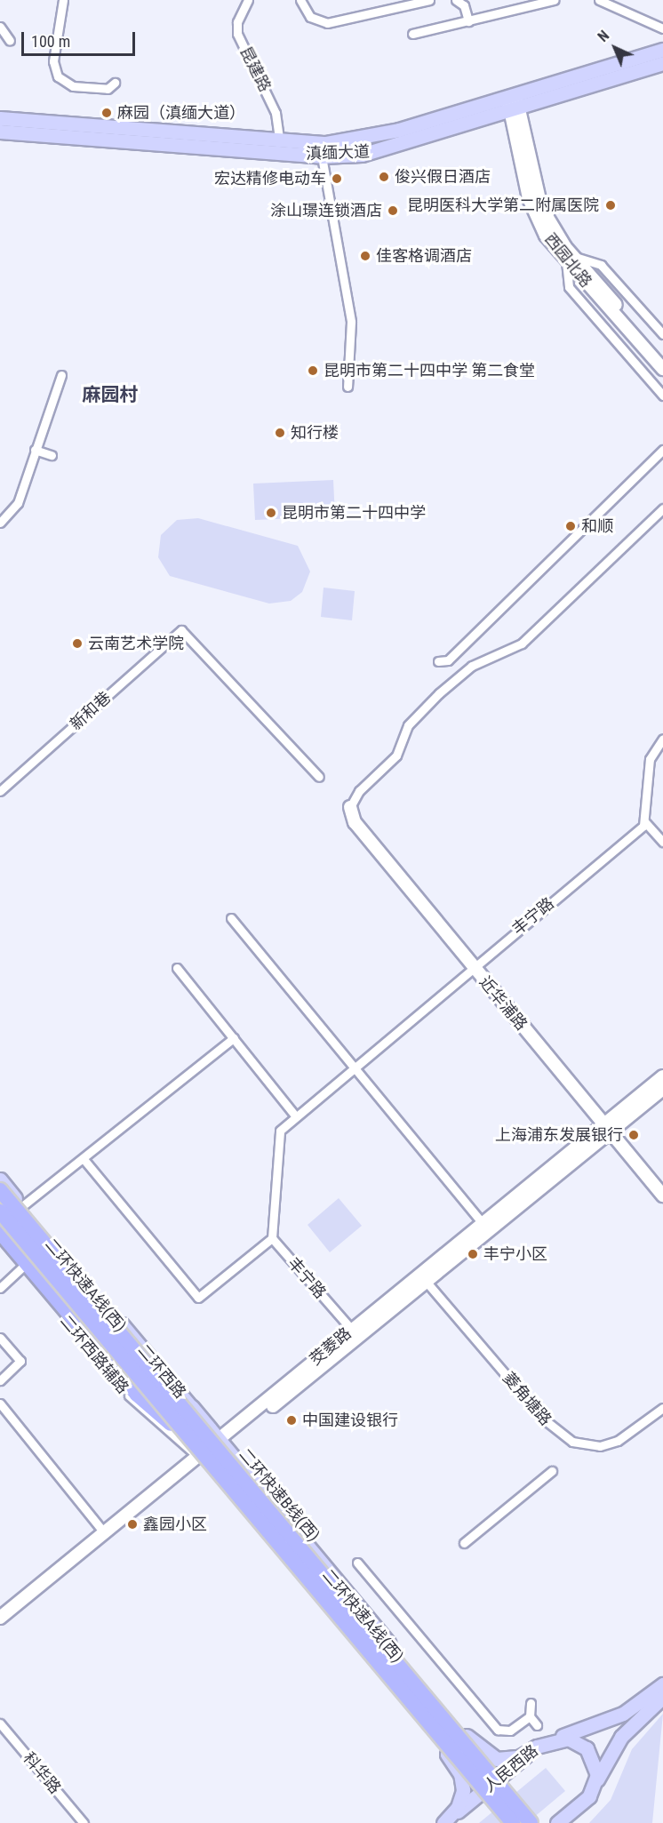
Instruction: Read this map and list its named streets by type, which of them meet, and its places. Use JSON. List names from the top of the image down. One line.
{"streets":{"highway":["二环快速A线(西)","二环快速B线(西)"],"main road":["滇缅大道","二环西路","人民西路"],"street":["昆建路","西园北路","新和巷","丰宁路","近华浦路","茭菱路","二环西路辅路","菱角塘路","科华路"]},"crossings":[["昆建路","滇缅大道"],["滇缅大道","西园北路"],["丰宁路","近华浦路"],["丰宁路","茭菱路"],["近华浦路","茭菱路"],["茭菱路","二环西路辅路"],["茭菱路","二环西路"],["茭菱路","菱角塘路"],["二环西路辅路","二环西路"]],"districts":["麻园村"],"places":["麻园（滇缅大道）","俊兴假日酒店","宏达精修电动车","昆明医科大学第二附属医院","涂山璟连锁酒店","佳客格调酒店","昆明市第二十四中学 第二食堂","知行楼","昆明市第二十四中学","和顺","云南艺术学院","上海浦东发展银行","丰宁小区","中国建设银行","鑫园小区"],"scale_bar":"100 m","north":"top left"}
